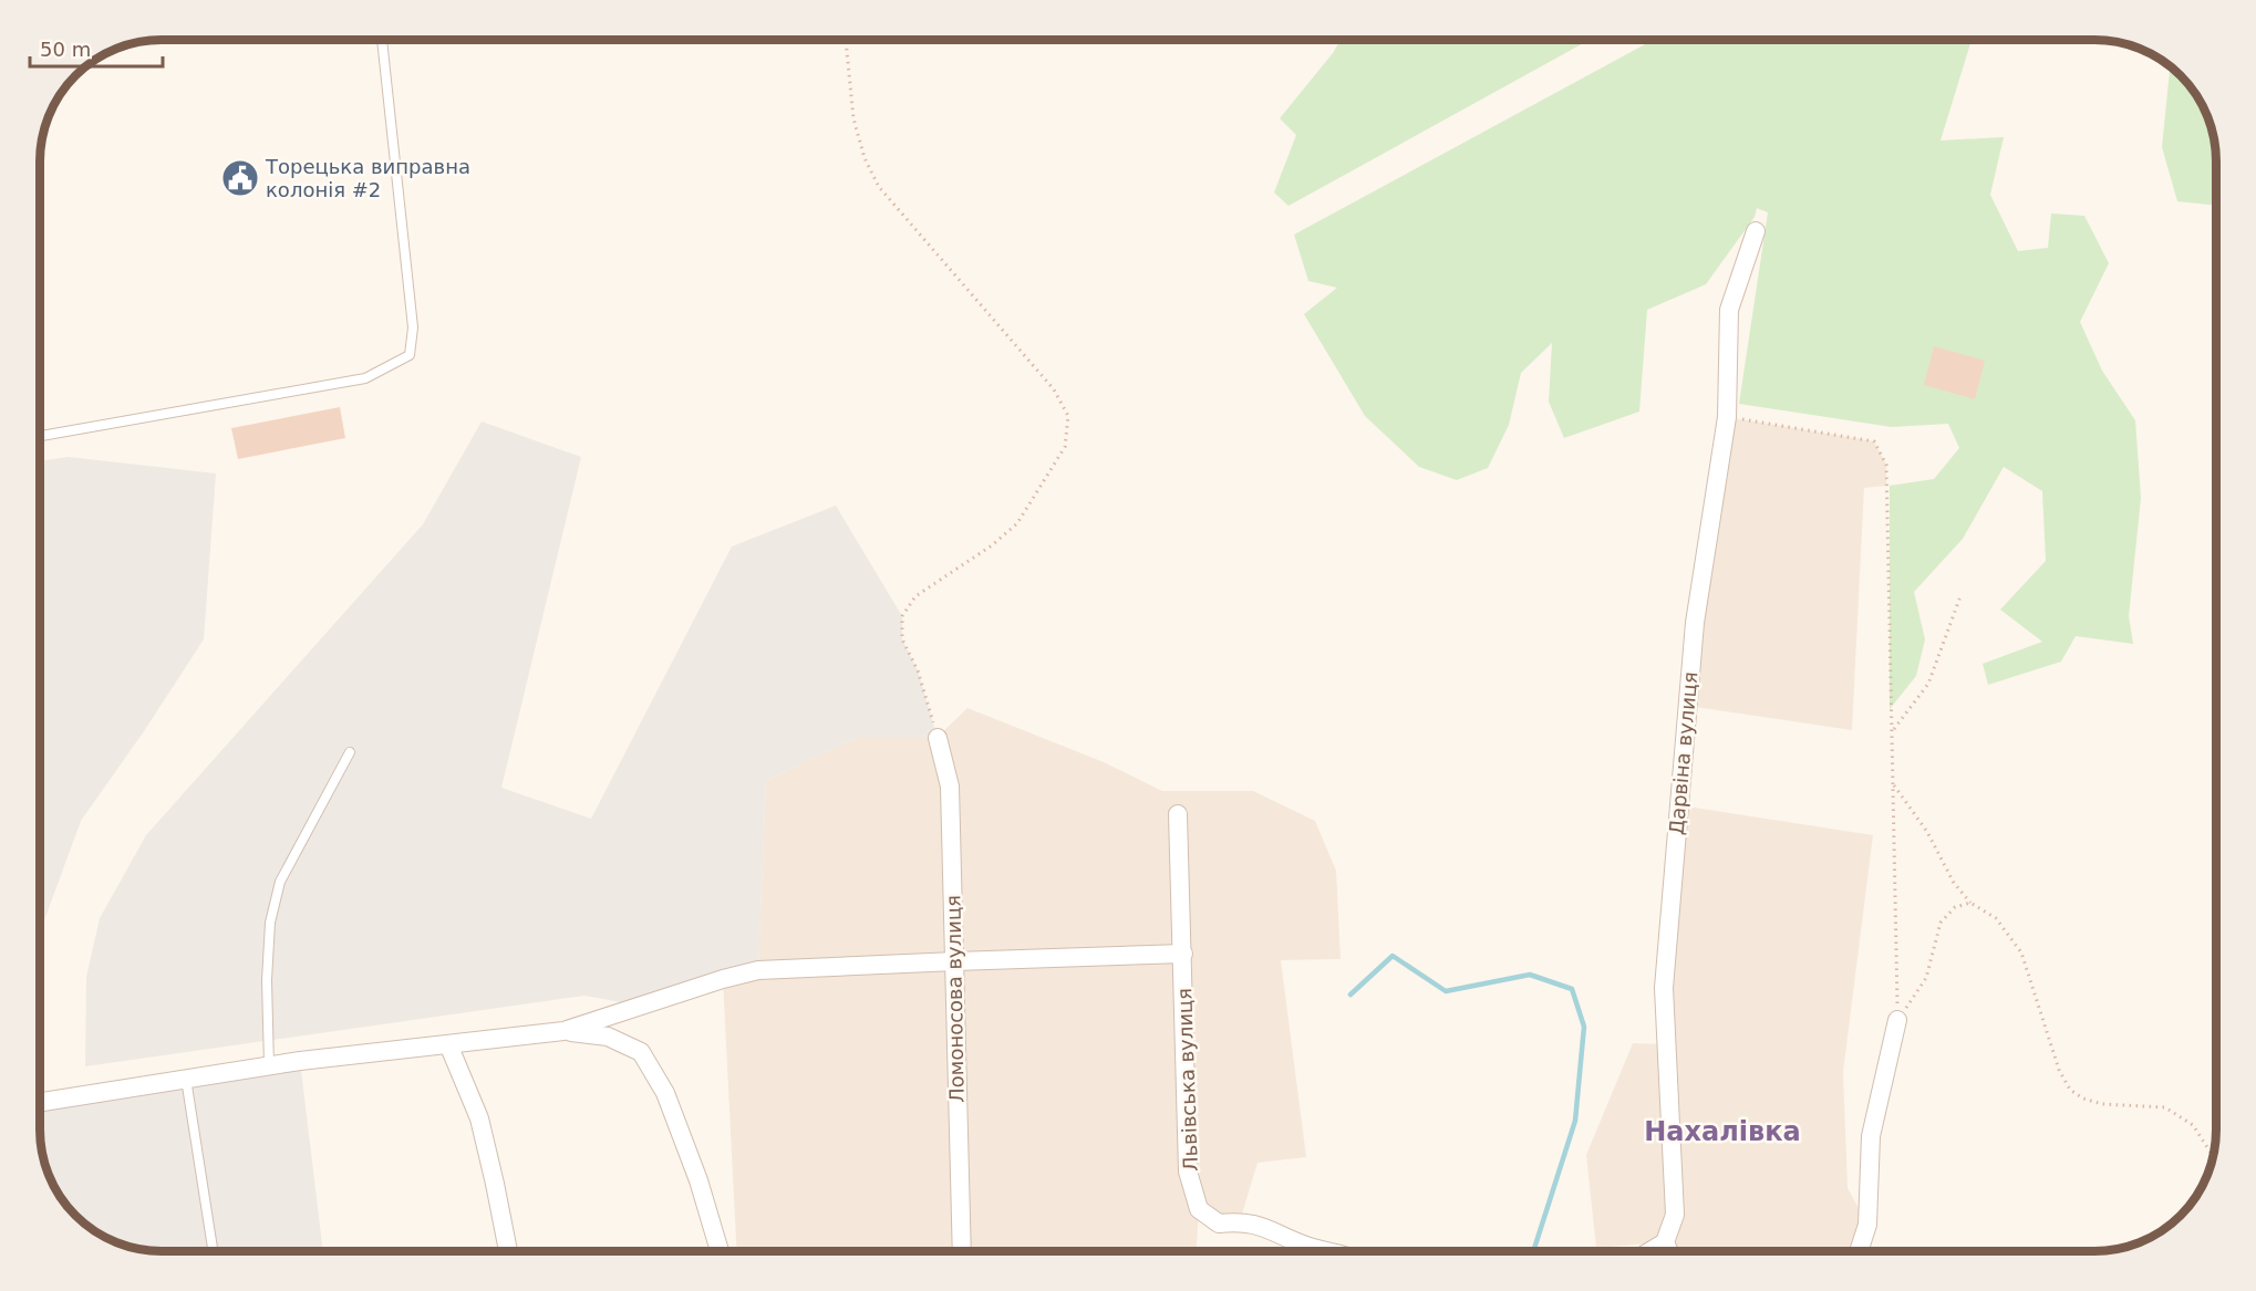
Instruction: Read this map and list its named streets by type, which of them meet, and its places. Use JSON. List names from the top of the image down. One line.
{"streets":{"street":["Дарвіна вулиця","Ломоносова вулиця","Львівська вулиця"]},"districts":["Нахалівка"],"places":{"public building":["Торецька виправна колонія #2"]},"scale_bar":"50 m"}
